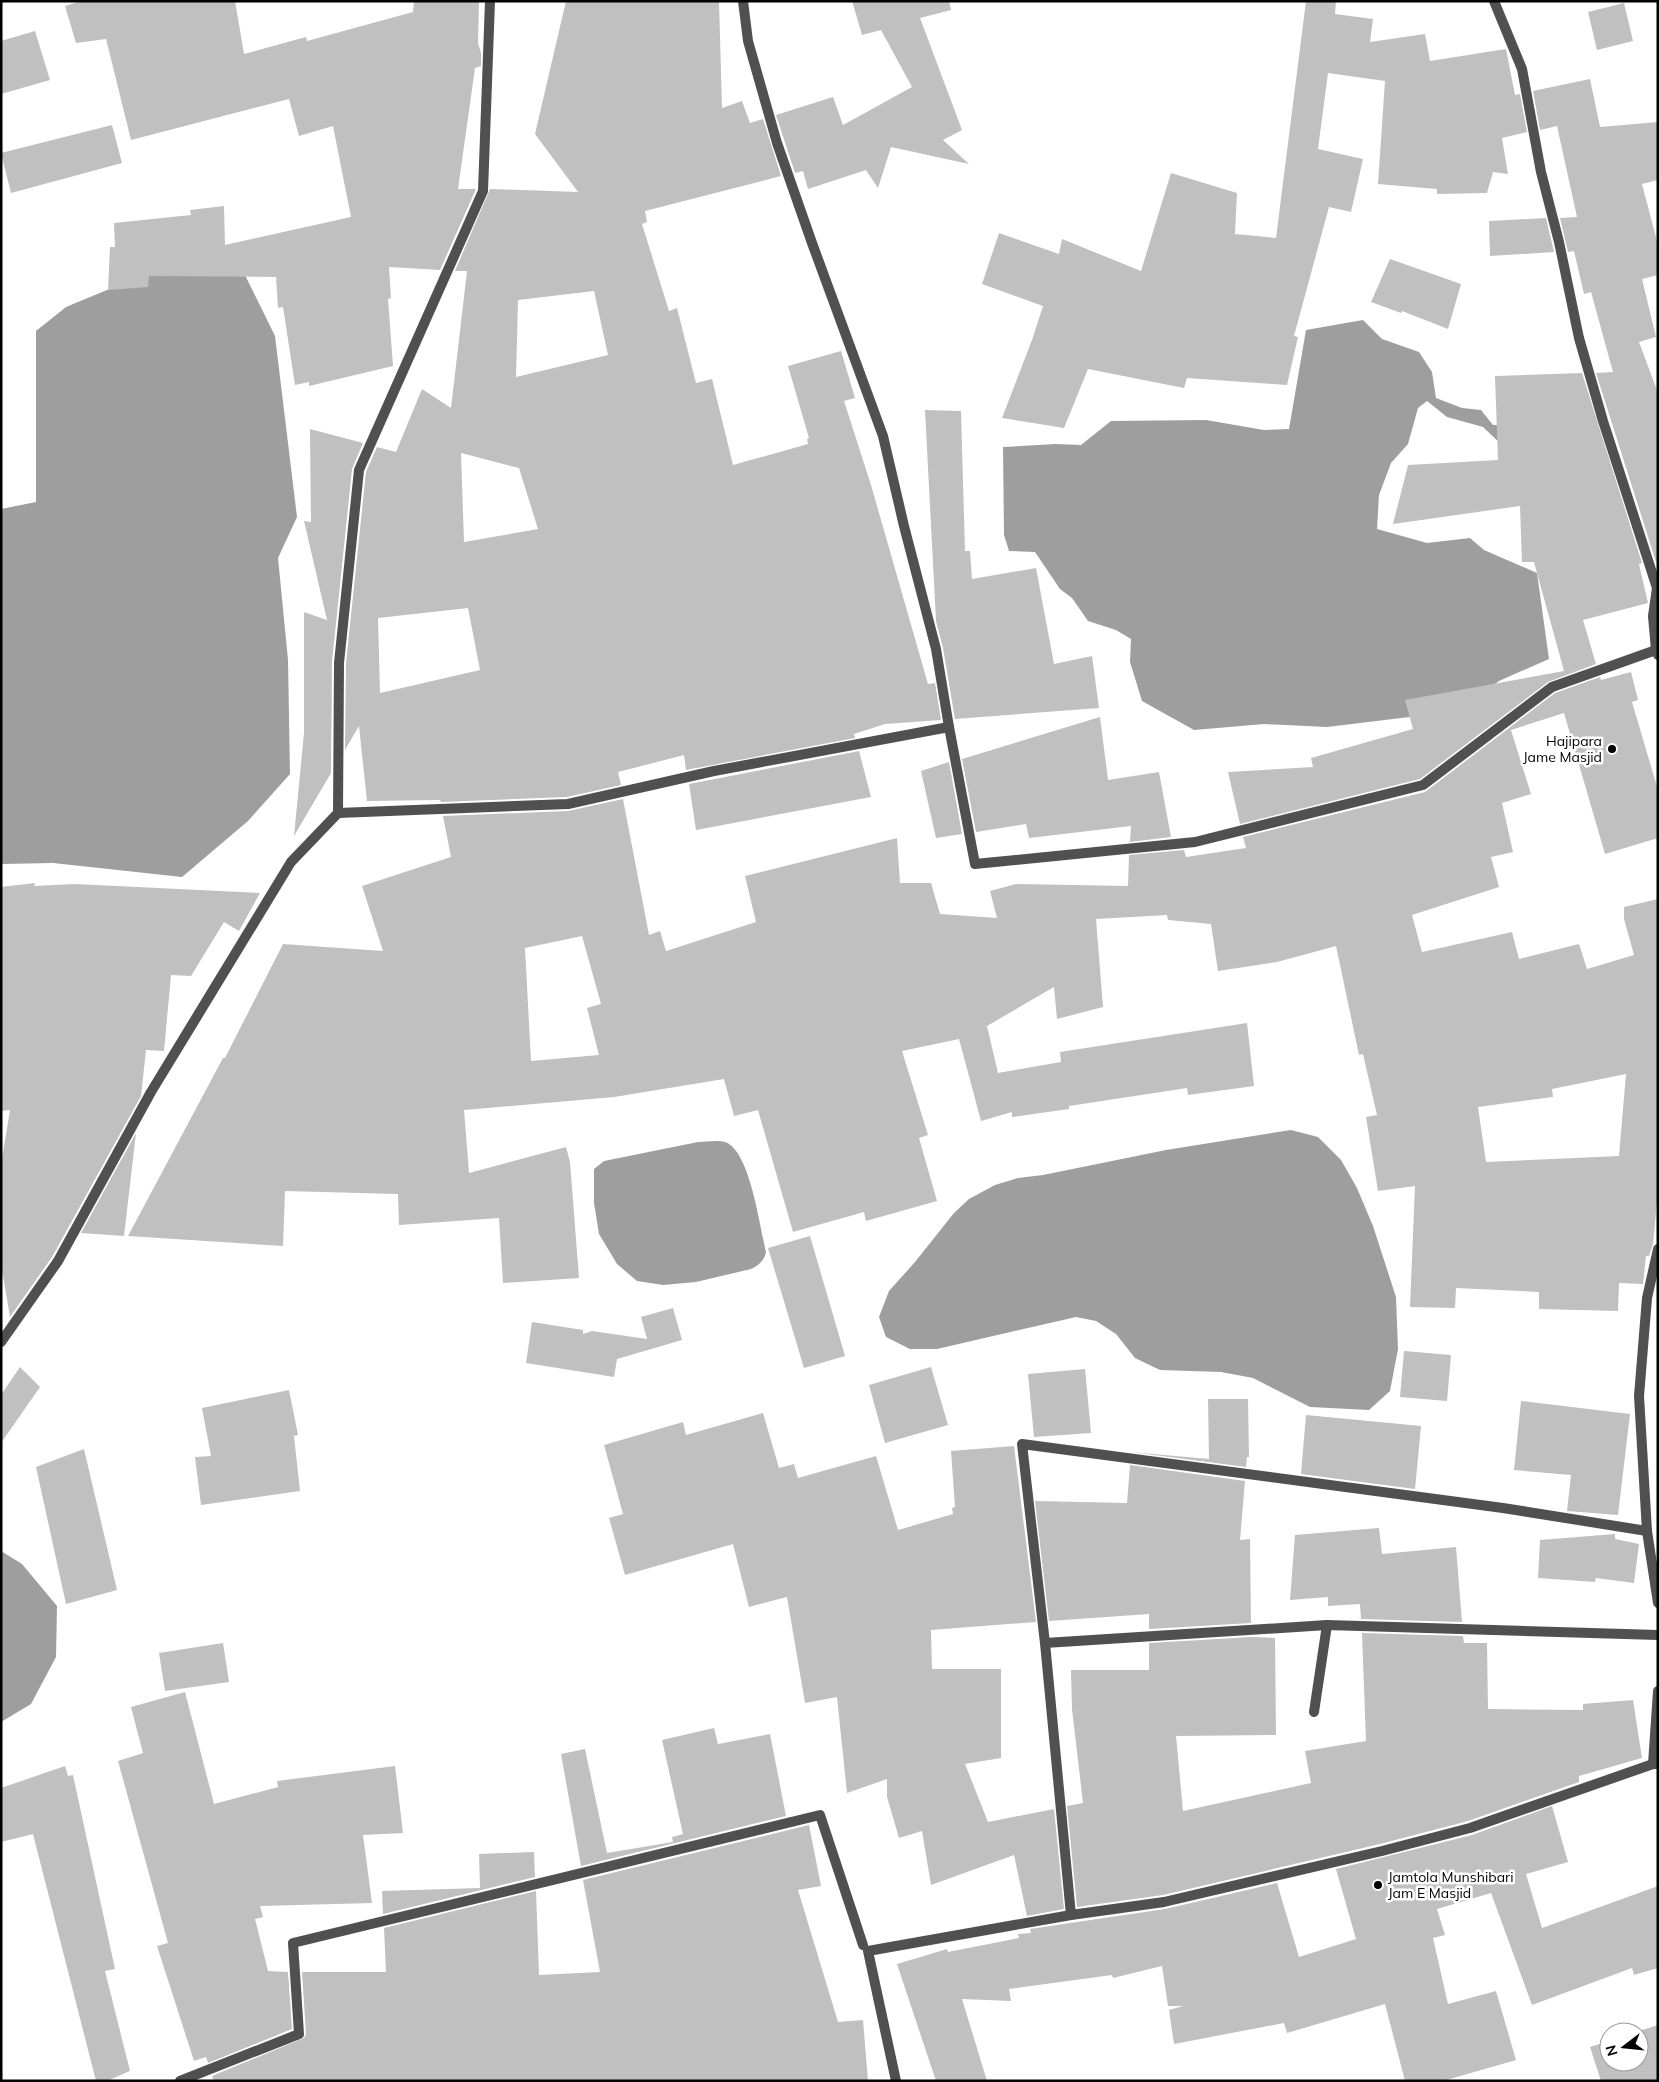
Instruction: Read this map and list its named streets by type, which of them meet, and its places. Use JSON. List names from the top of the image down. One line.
{"places":["Hajipara Jame Masjid","Jamtola Munshibari Jam E Masjid"],"north":"left"}
